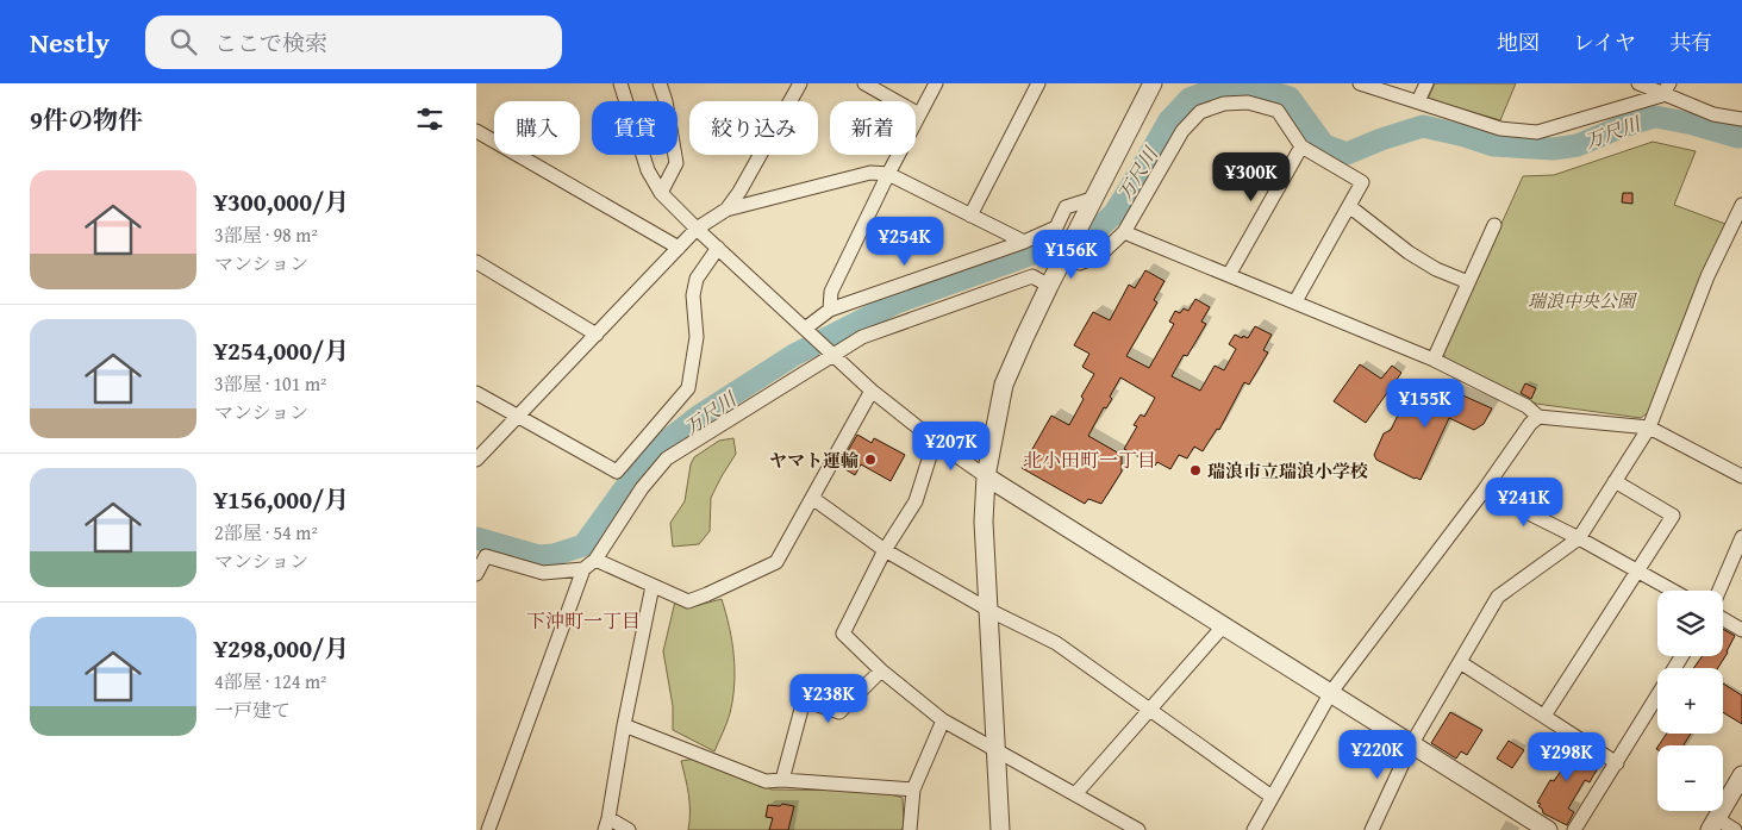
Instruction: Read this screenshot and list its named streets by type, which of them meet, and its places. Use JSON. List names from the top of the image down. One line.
{"districts":["北小田町一丁目","下沖町一丁目"],"water":["万尺川"],"parks":["瑞浪中央公園"],"places":["ヤマト運輸","瑞浪市立瑞浪小学校"],"page":{"header":"Nestly","search":"ここで検索","nav":["地図","レイヤ","共有"],"heading":"9件の物件","chip":["購入","賃貸","絞り込み","新着"],"price":["¥300K","¥254K","¥156K","¥155K","¥207K","¥241K","¥238K","¥220K","¥298K"],"list":[{"name":"¥300,000/月","note":"3部屋 · 98 m² · マンション"},{"name":"¥254,000/月","note":"3部屋 · 101 m² · マンション"},{"name":"¥156,000/月","note":"2部屋 · 54 m² · マンション"},{"name":"¥298,000/月","note":"4部屋 · 124 m² · 一戸建て"}],"map_buttons":["+","−"]}}
